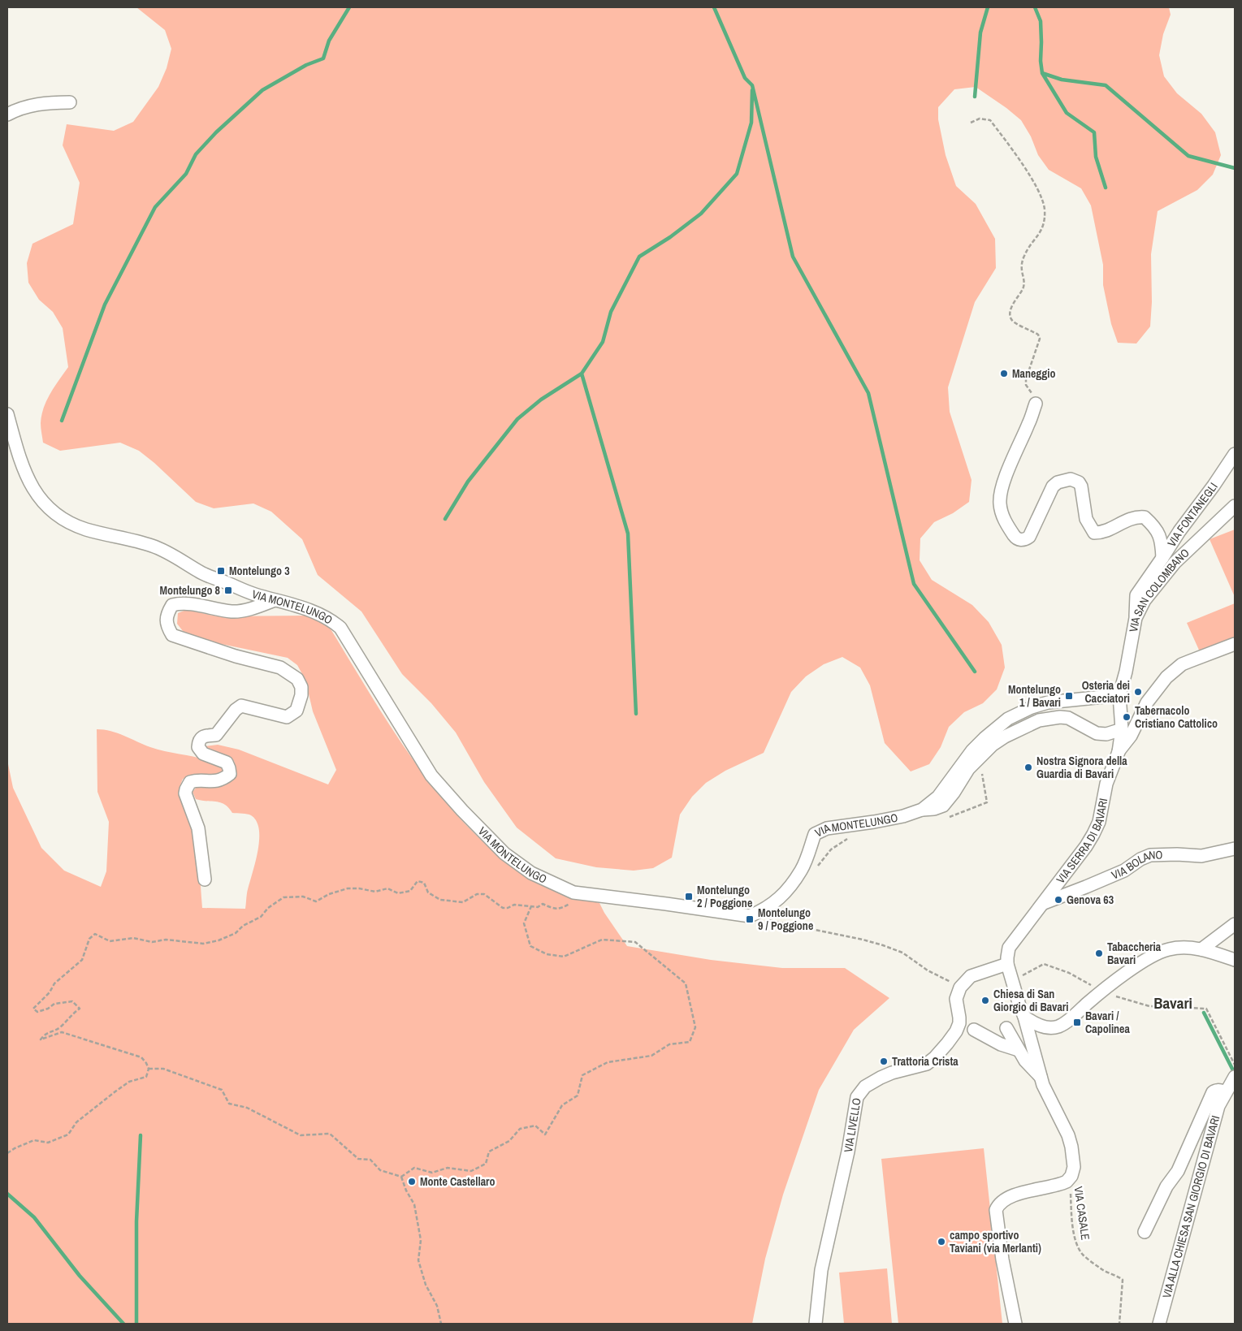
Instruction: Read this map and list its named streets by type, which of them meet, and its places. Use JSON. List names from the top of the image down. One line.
{"streets":{"street":["VIA FONTANEGLI","VIA SAN COLOMBANO","VIA MONTELUNGO","VIA SERRA DI BAVARI","VIA BOLANO","VIA LIVELLO","VIA ALLA CHIESA SAN GIORGIO DI BAVARI"],"path":["VIA CASALE"]},"crossings":[["VIA FONTANEGLI","VIA SAN COLOMBANO"],["VIA SAN COLOMBANO","VIA MONTELUNGO"],["VIA SAN COLOMBANO","VIA SERRA DI BAVARI"],["VIA MONTELUNGO","VIA SERRA DI BAVARI"],["VIA SERRA DI BAVARI","VIA BOLANO"]],"districts":["Bavari"],"places":{"other":["Maneggio","Osteria dei Cacciatori","Tabernacolo Cristiano Cattolico","Nostra Signora della Guardia di Bavari","Genova 63","Tabaccheria Bavari","Chiesa di San Giorgio di Bavari","Trattoria Crista","Monte Castellaro","campo sportivo Taviani (via Merlanti)"],"transit":["Montelungo 3","Montelungo 8","Montelungo 1 / Bavari","Montelungo 2 / Poggione","Montelungo 9 / Poggione","Bavari / Capolinea"]}}
